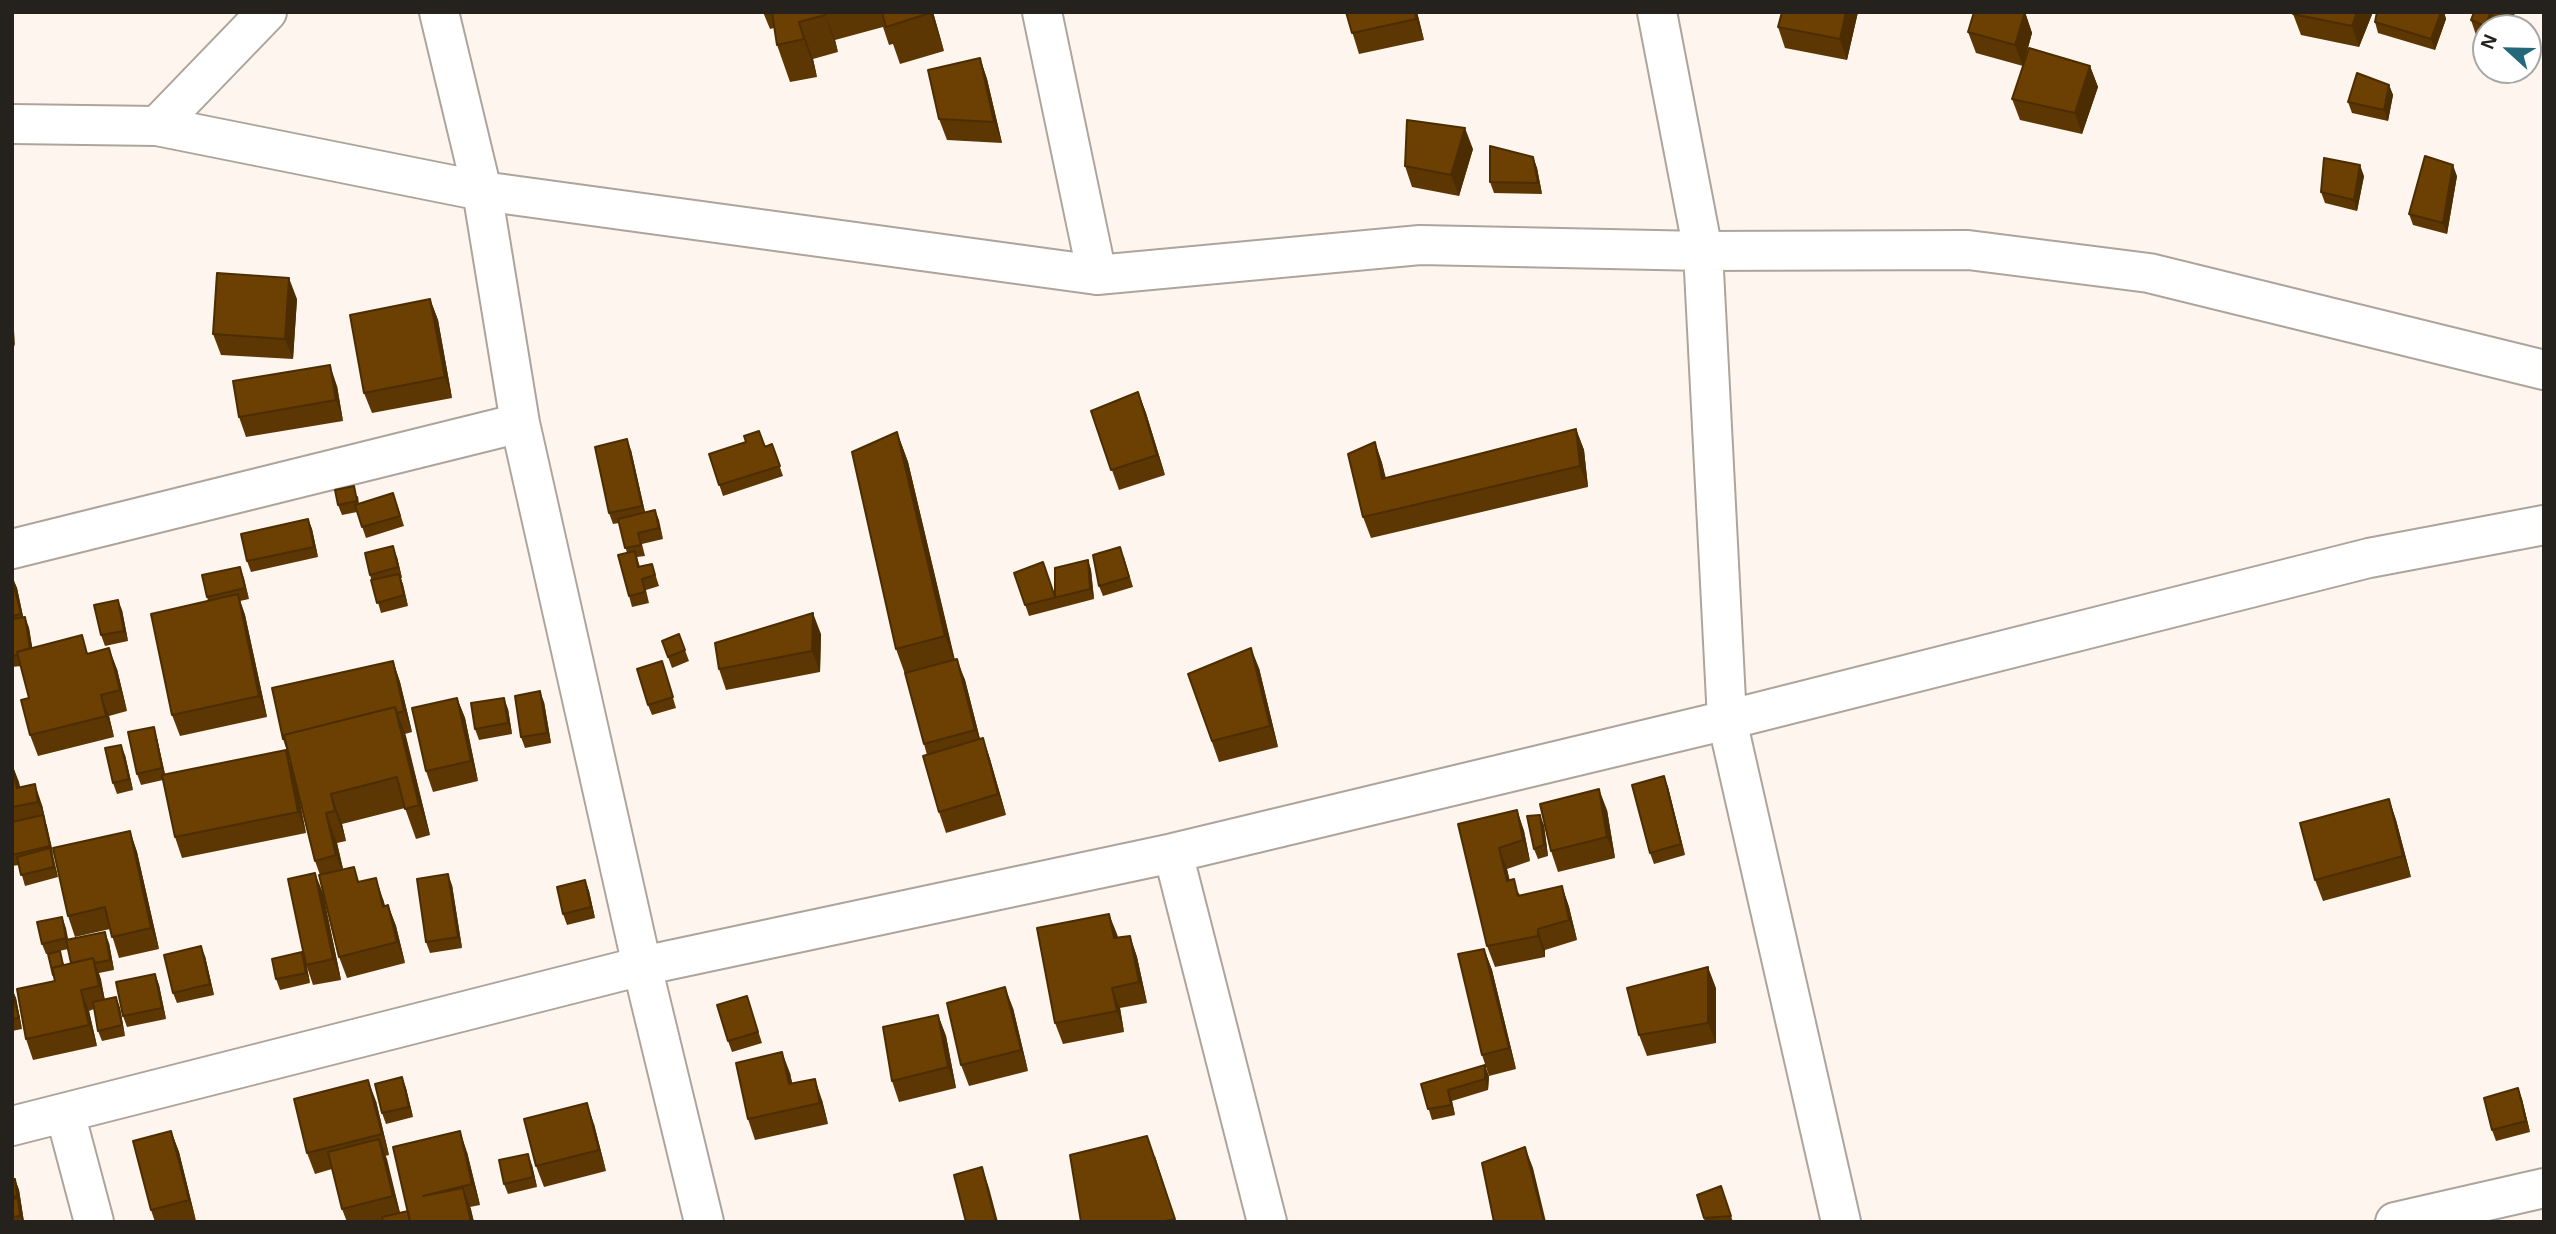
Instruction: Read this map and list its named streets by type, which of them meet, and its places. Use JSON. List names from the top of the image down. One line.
{"north":"left"}
